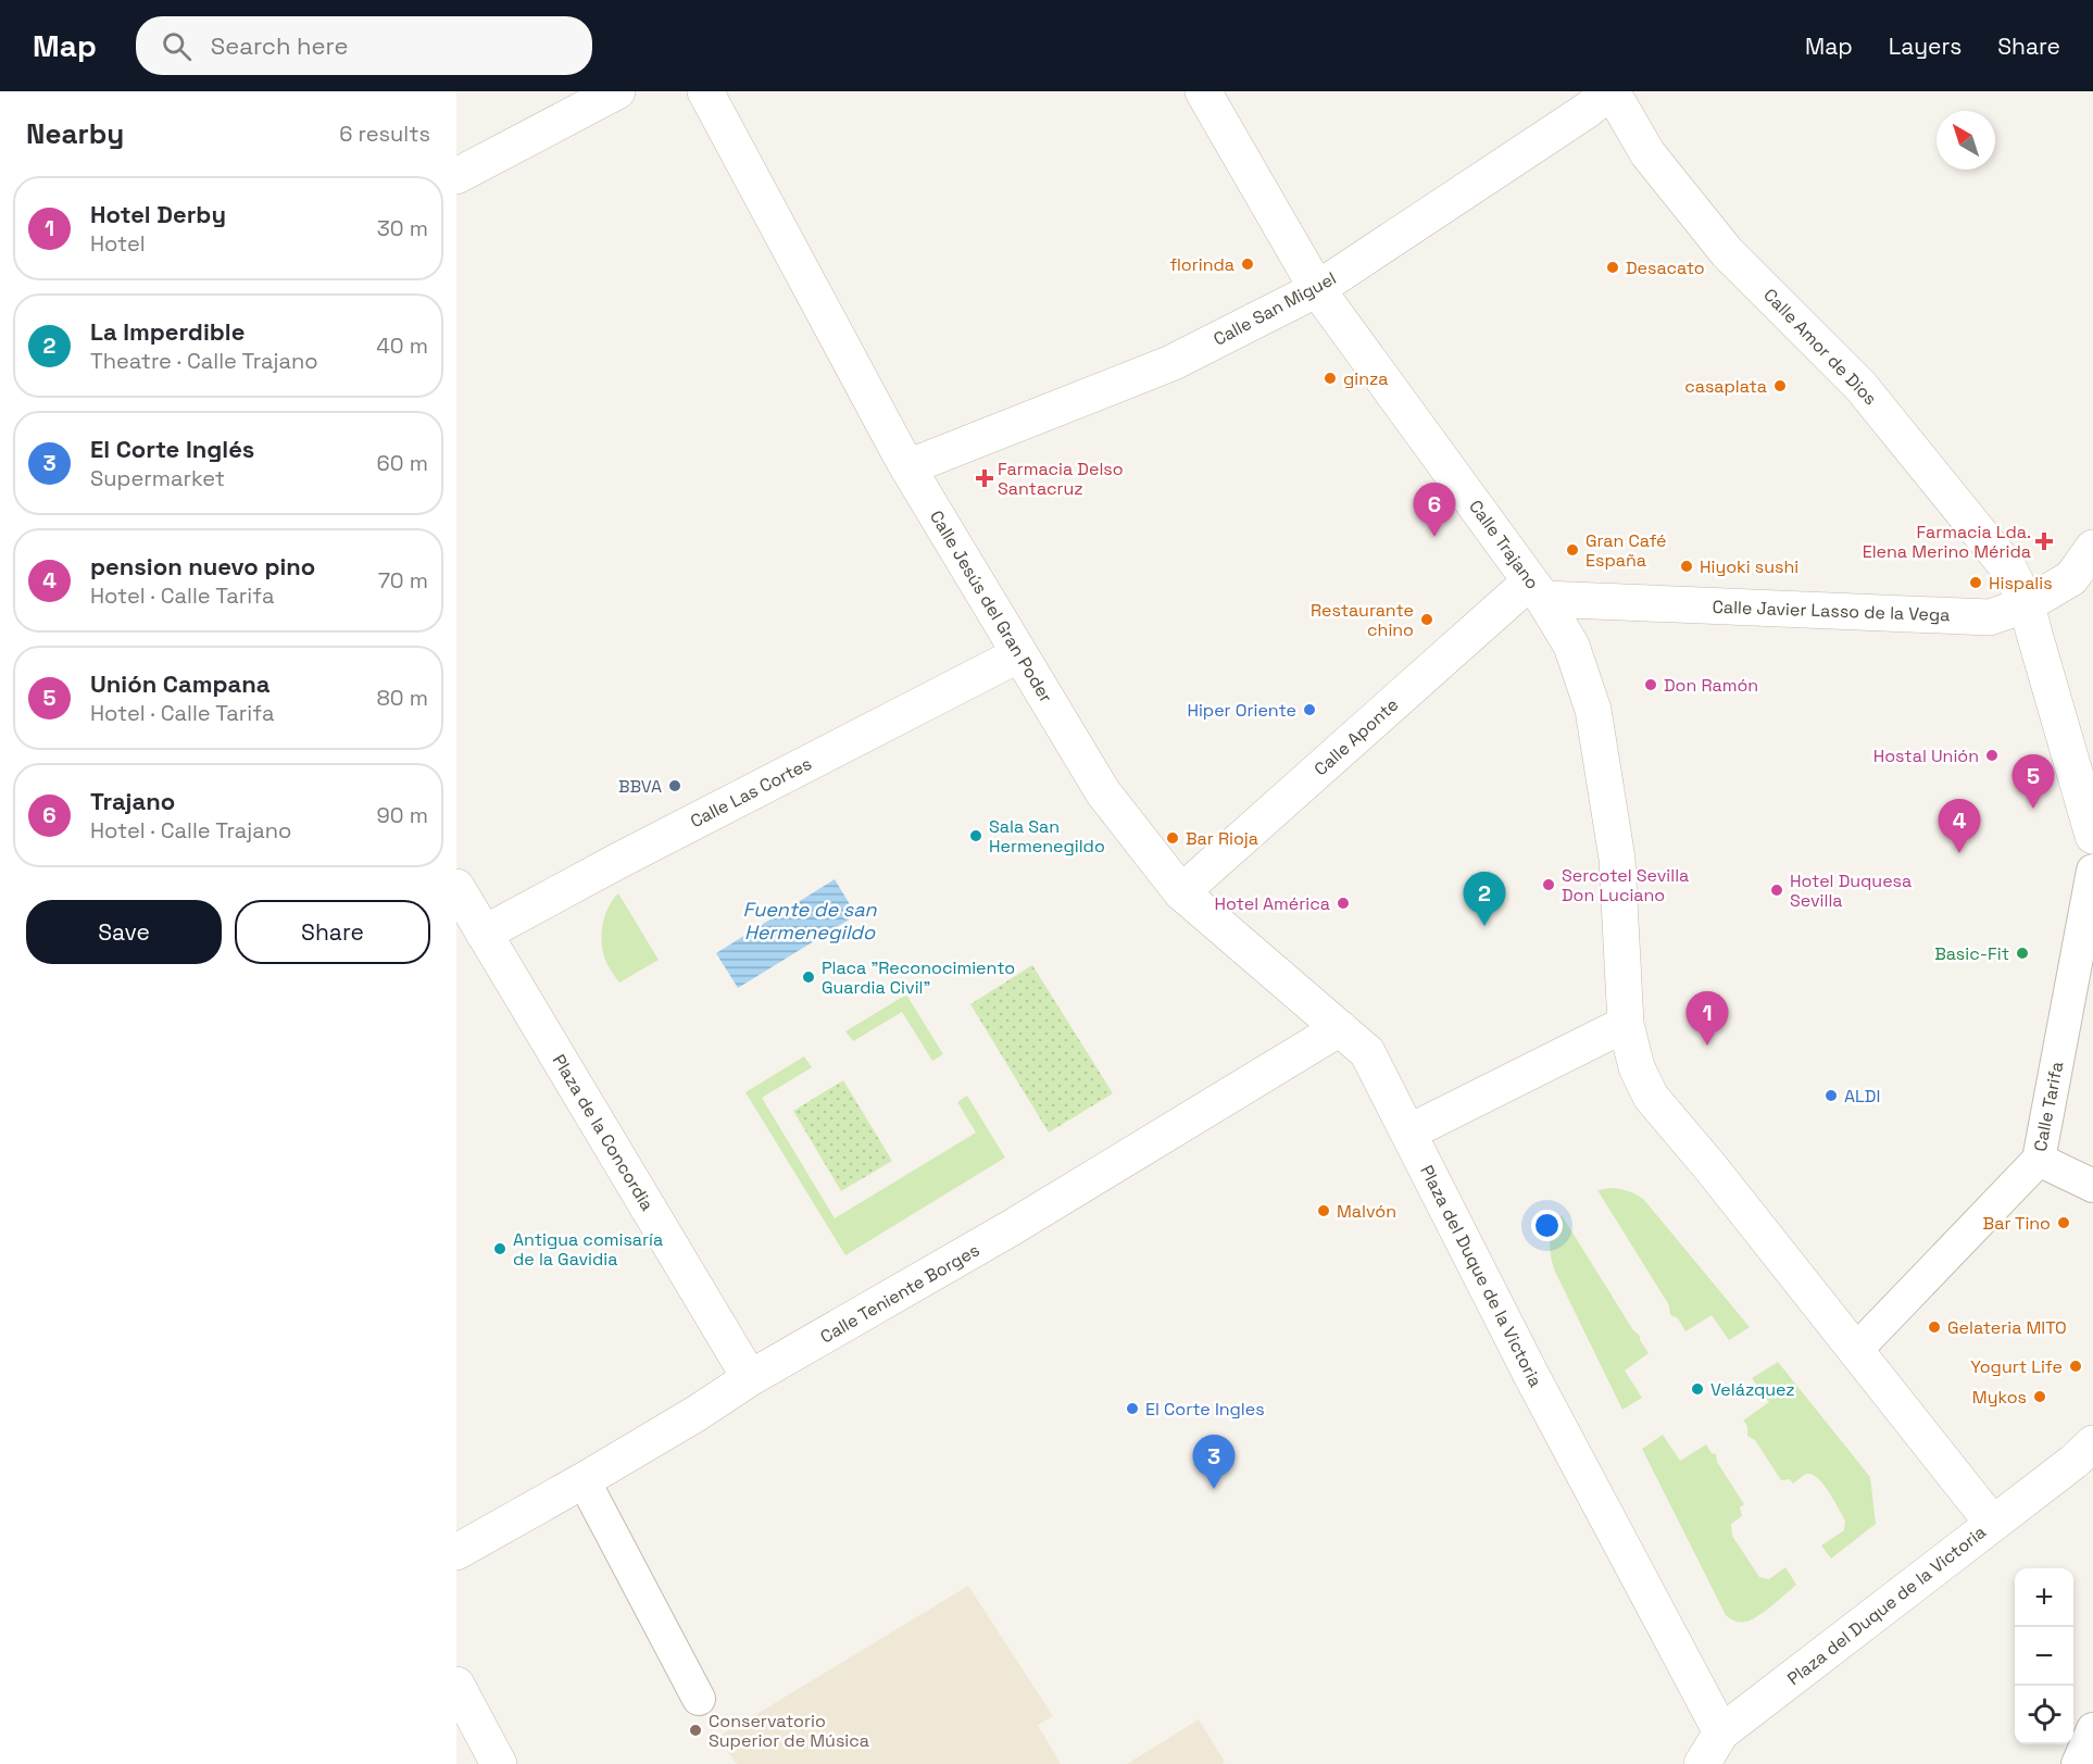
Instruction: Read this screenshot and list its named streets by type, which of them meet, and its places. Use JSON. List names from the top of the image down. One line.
{"streets":{"street":["Calle San Miguel","Calle Amor de Dios","Calle Trajano","Calle Jesús del Gran Poder","Calle Javier Lasso de la Vega","Calle Aponte","Calle Las Cortes","Calle Tarifa","Plaza de la Concordia","Plaza del Duque de la Victoria","Calle Teniente Borges"]},"crossings":[["Calle San Miguel","Calle Amor de Dios"],["Calle San Miguel","Calle Trajano"],["Calle San Miguel","Calle Jesús del Gran Poder"],["Calle Amor de Dios","Calle Javier Lasso de la Vega"],["Calle Trajano","Calle Javier Lasso de la Vega"],["Calle Trajano","Calle Aponte"],["Calle Trajano","Plaza del Duque de la Victoria"],["Calle Jesús del Gran Poder","Calle Aponte"],["Calle Jesús del Gran Poder","Calle Las Cortes"],["Calle Jesús del Gran Poder","Plaza del Duque de la Victoria"],["Calle Jesús del Gran Poder","Calle Teniente Borges"],["Calle Javier Lasso de la Vega","Calle Aponte"],["Calle Las Cortes","Plaza de la Concordia"],["Calle Tarifa","Plaza del Duque de la Victoria"],["Plaza de la Concordia","Calle Teniente Borges"]],"water":["Fuente de san Hermenegildo"],"places":{"other":["florinda","Desacato","ginza","casaplata","Gran Café España","Hiyoki sushi","Hispalis","Restaurante chino","Don Ramón","Hiper Oriente","Hostal Unión","BBVA","Sala San Hermenegildo","Bar Rioja","Sercotel Sevilla Don Luciano","Hotel Duquesa Sevilla","Hotel América","Basic-Fit","Placa \"Reconocimiento Guardia Civil\"","ALDI","Malvón","Bar Tino","Antigua comisaría de la Gavidia","Gelateria MITO","Yogurt Life","Velázquez","Mykos","El Corte Ingles","Conservatorio Superior de Música"],"health":["Farmacia Delso Santacruz","Farmacia Lda. Elena Merino Mérida"]},"north":"top left","page":{"header":"Map","search":"Search here","nav":["Map","Layers","Share"],"heading":["Nearby","6 results"],"list":[{"mark":"1","name":"Hotel Derby","note":"Hotel","value":"30 m"},{"mark":"2","name":"La Imperdible","note":"Theatre · Calle Trajano","value":"40 m"},{"mark":"3","name":"El Corte Inglés","note":"Supermarket","value":"60 m"},{"mark":"4","name":"pension nuevo pino","note":"Hotel · Calle Tarifa","value":"70 m"},{"mark":"5","name":"Unión Campana","note":"Hotel · Calle Tarifa","value":"80 m"},{"mark":"6","name":"Trajano","note":"Hotel · Calle Trajano","value":"90 m"}],"pins":["6","5","4","2","1","3"],"buttons":["Save","Share"],"map_buttons":["+","−"]}}
